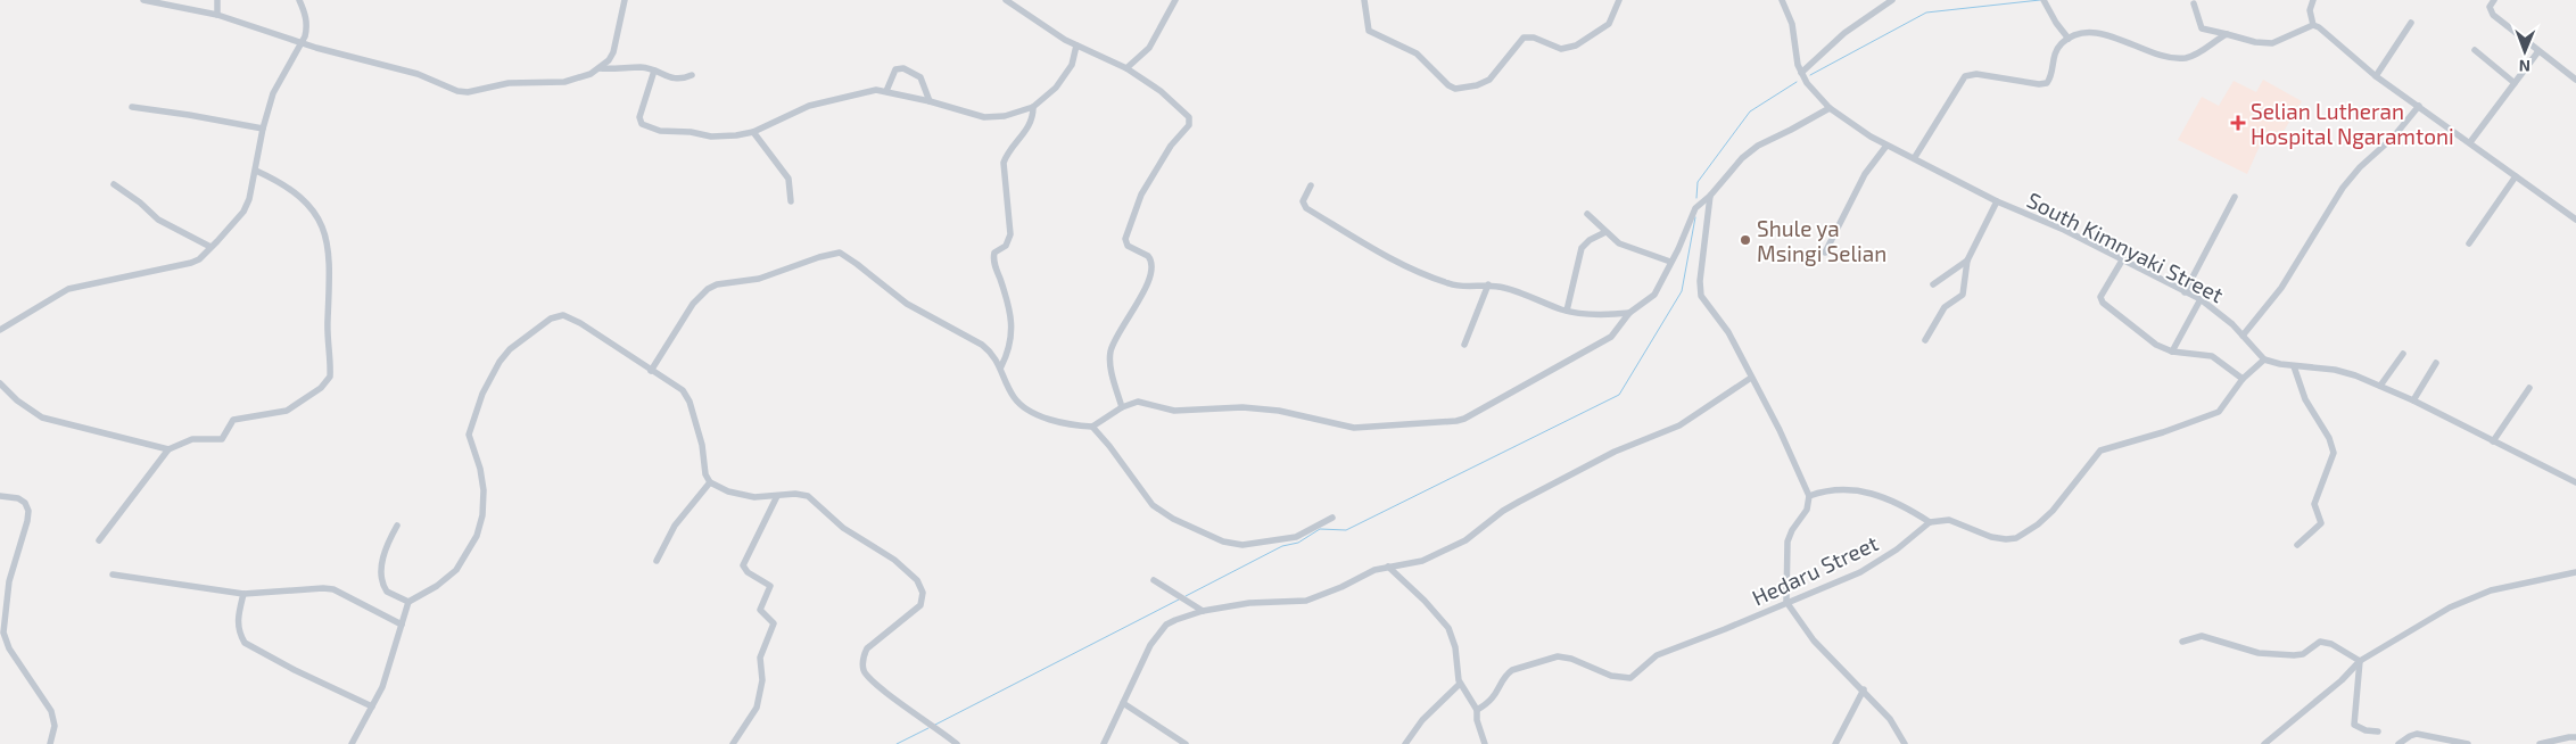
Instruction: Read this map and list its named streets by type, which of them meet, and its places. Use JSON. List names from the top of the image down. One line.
{"streets":{"street":["South Kimnyaki Street","Hedaru Street"]},"places":{"health":["Selian Lutheran Hospital Ngaramtoni"],"other":["Shule ya Msingi Selian"]},"north":"bottom"}
